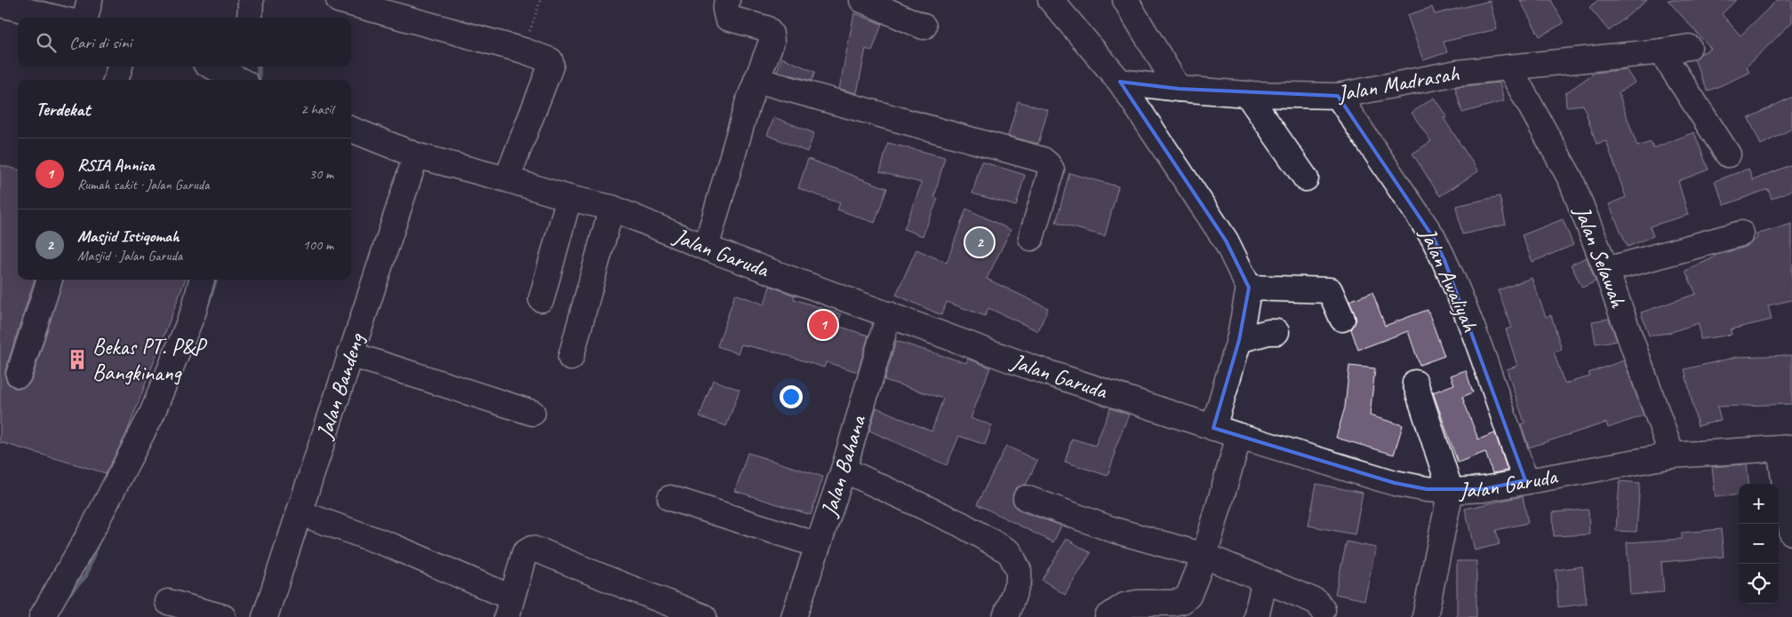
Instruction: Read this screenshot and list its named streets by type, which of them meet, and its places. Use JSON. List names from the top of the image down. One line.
{"streets":{"street":["Jalan Madrasah","Jalan Garuda","Jalan Selawah","Jalan Awaliyah","Jalan Bandeng","Jalan Bahana"]},"crossings":[["Jalan Madrasah","Jalan Selawah"],["Jalan Madrasah","Jalan Awaliyah"],["Jalan Garuda","Jalan Selawah"],["Jalan Garuda","Jalan Awaliyah"],["Jalan Garuda","Jalan Bandeng"],["Jalan Garuda","Jalan Bahana"]],"places":{"building":["Bekas PT. P&P Bangkinang"]},"page":{"search":"Cari di sini","heading":["Terdekat","2 hasil"],"list":[{"mark":"1","name":"RSIA Annisa","note":"Rumah sakit · Jalan Garuda","value":"30 m"},{"mark":"2","name":"Masjid Istiqomah","note":"Masjid · Jalan Garuda","value":"100 m"}],"pins":["2","1"],"map_buttons":["+","−"]}}
